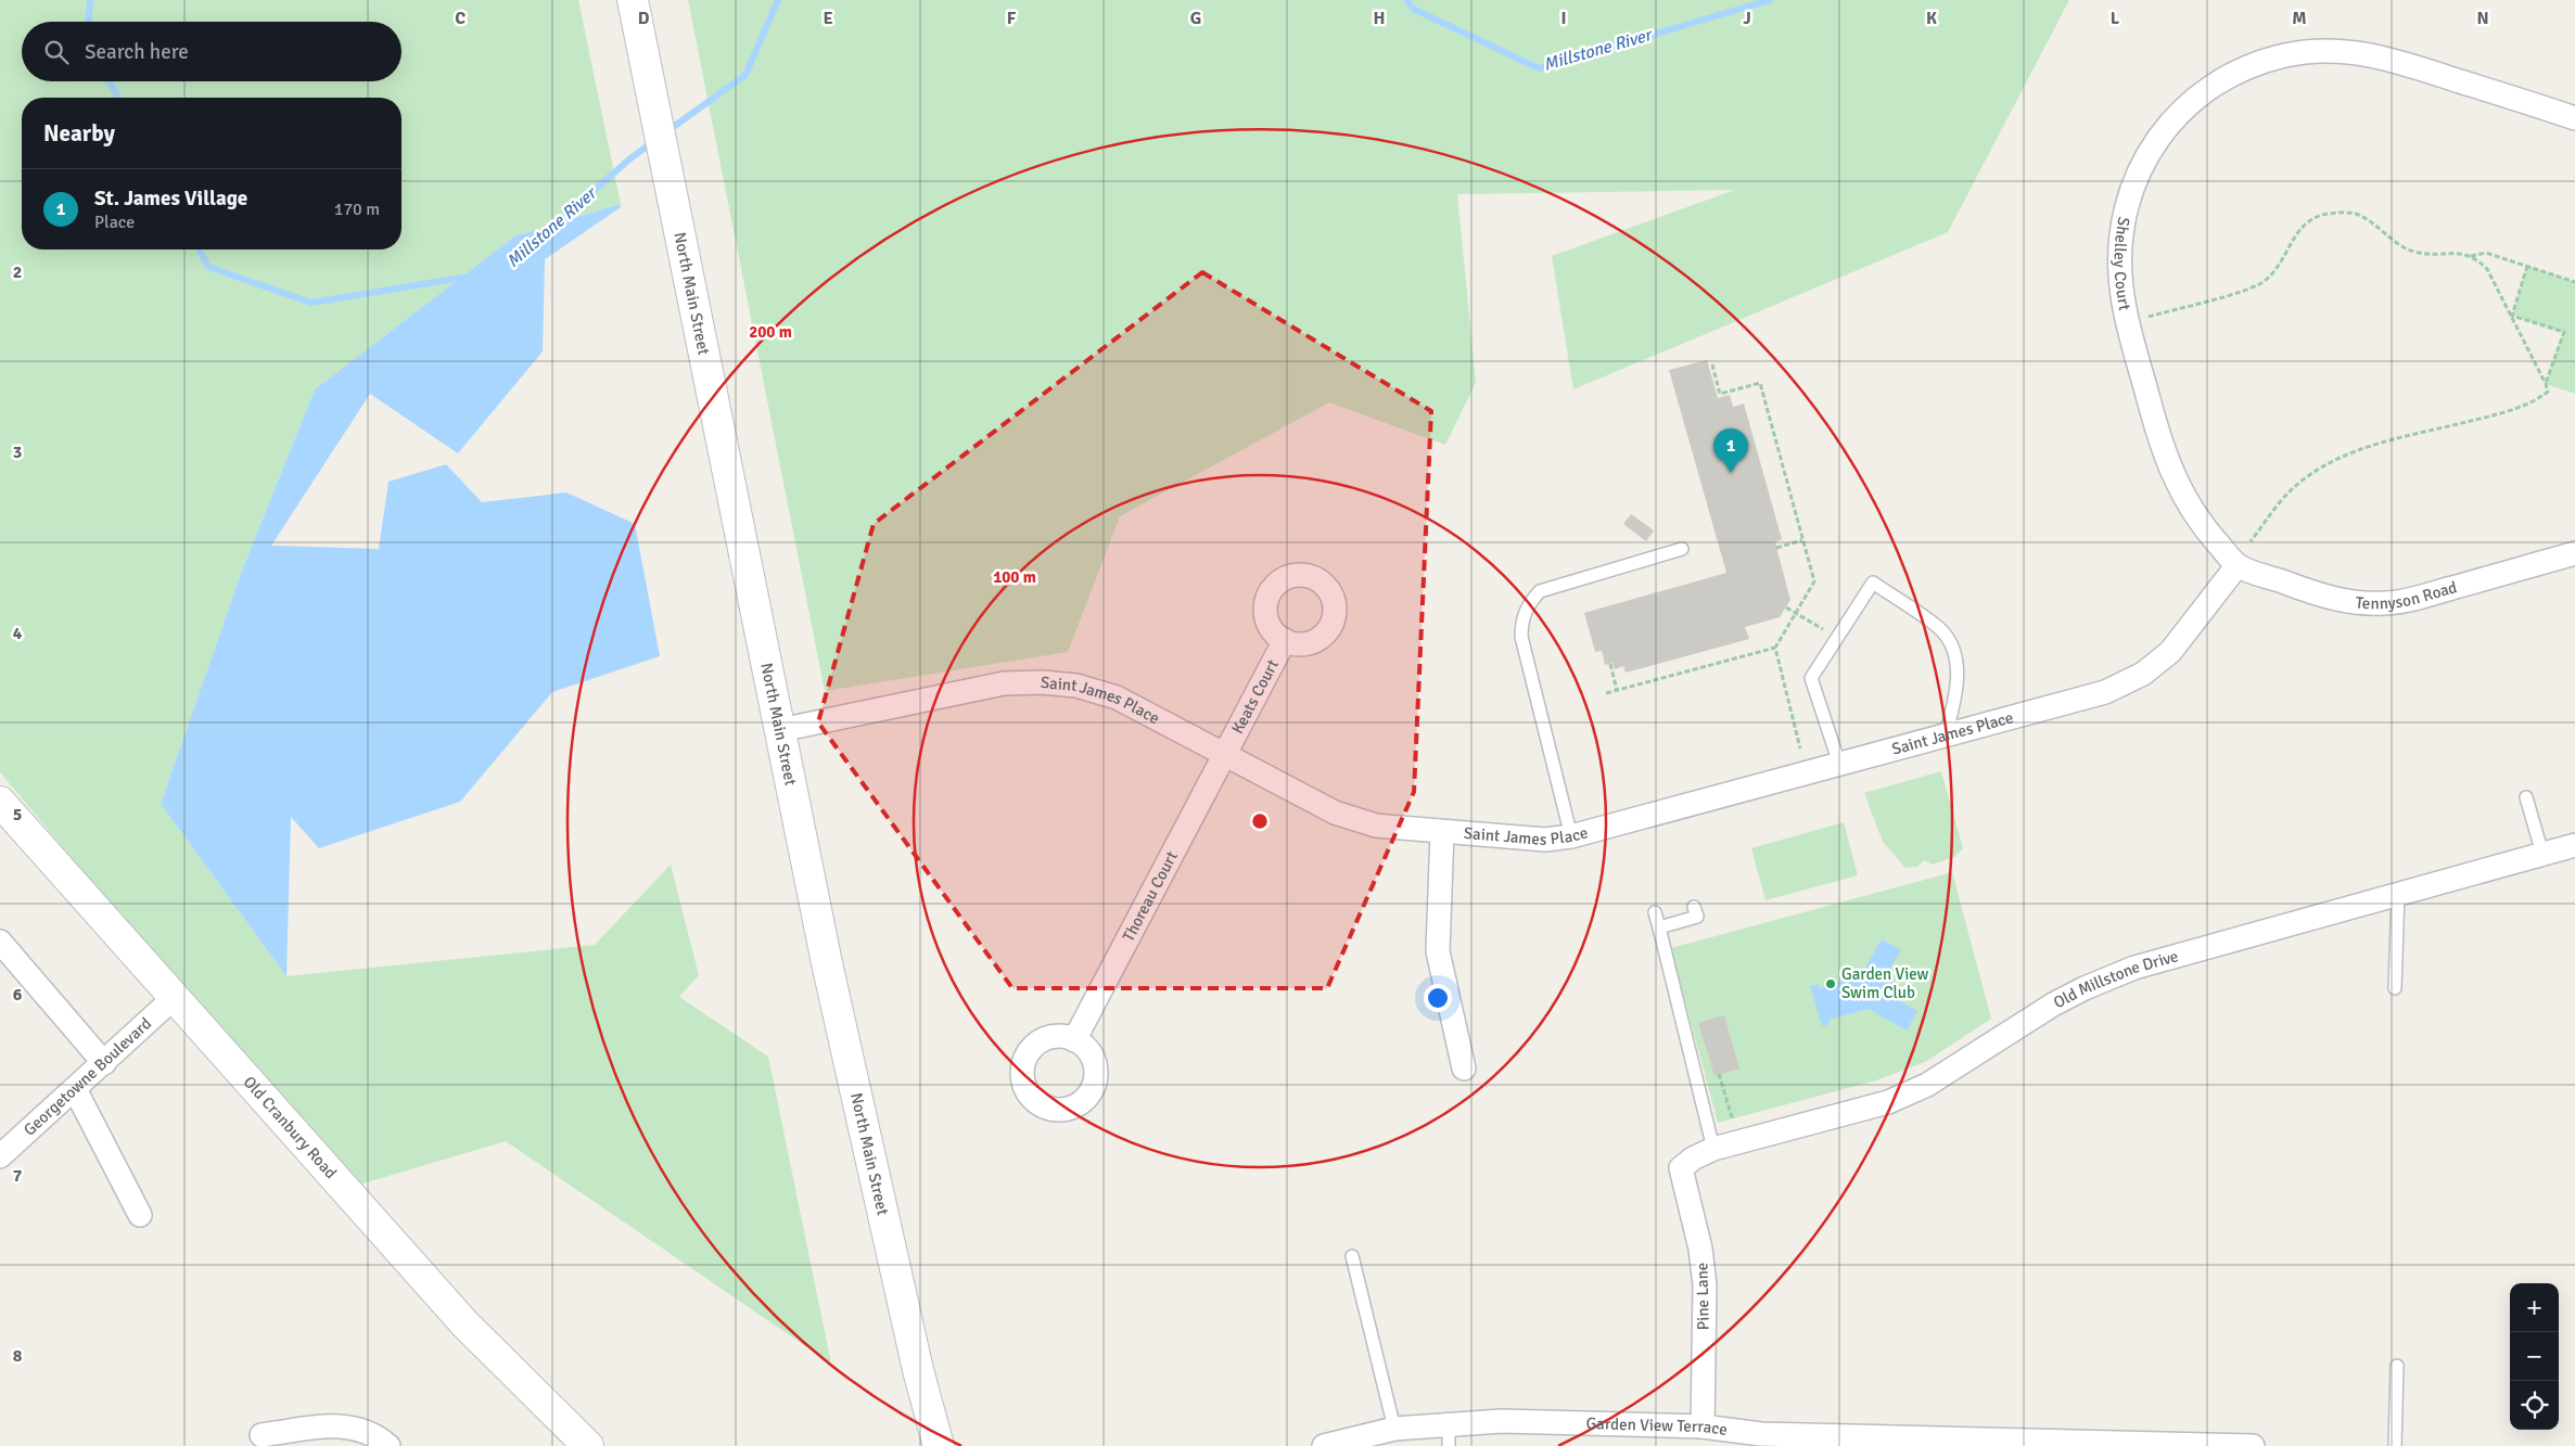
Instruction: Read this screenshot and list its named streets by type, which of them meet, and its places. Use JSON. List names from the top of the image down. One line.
{"streets":{"street":["Shelley Court","North Main Street","Tennyson Road","Keats Court","Saint James Place","Thoreau Court","Old Millstone Drive","Georgetowne Boulevard","Old Cranbury Road","Pine Lane","Garden View Terrace"]},"crossings":[["Shelley Court","Tennyson Road"],["Shelley Court","Saint James Place"],["North Main Street","Saint James Place"],["Tennyson Road","Saint James Place"],["Keats Court","Saint James Place"],["Keats Court","Thoreau Court"],["Saint James Place","Thoreau Court"],["Old Millstone Drive","Pine Lane"],["Georgetowne Boulevard","Old Cranbury Road"],["Pine Lane","Garden View Terrace"]],"water":["Millstone River"],"places":["Garden View Swim Club"],"page":{"search":"Search here","heading":"Nearby","list":[{"mark":"1","name":"St. James Village","note":"Place","value":"170 m"}],"pins":"1","map_buttons":["+","−"]},"grid":{"columns":["C","D","E","F","G","H","I","J","K","L","M","N"],"rows":["2","3","4","5","6","7","8"]},"rings":["200 m","100 m"]}
